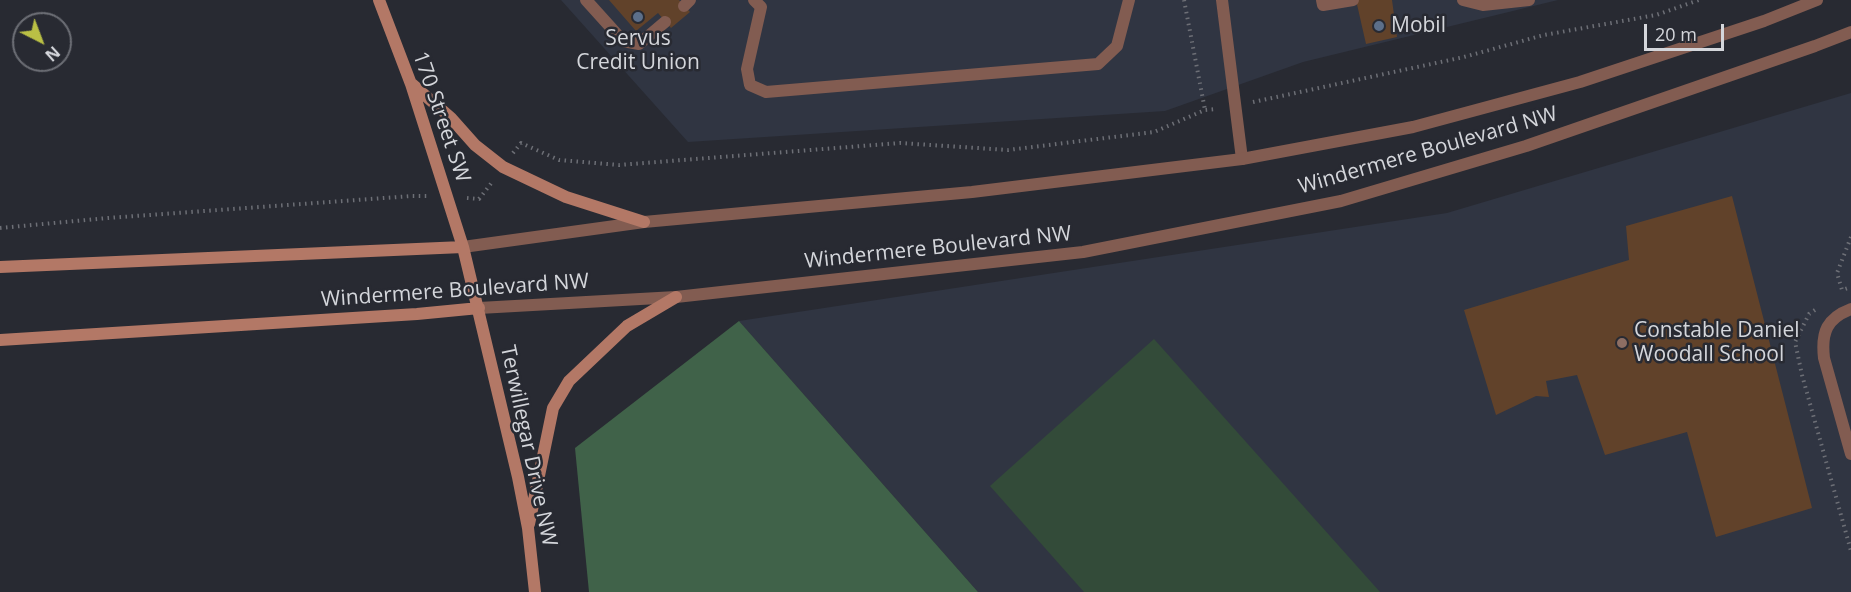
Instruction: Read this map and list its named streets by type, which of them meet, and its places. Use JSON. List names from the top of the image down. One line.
{"streets":{"main road":["170 Street SW","Windermere Boulevard NW","Terwillegar Drive NW"]},"crossings":[["170 Street SW","Windermere Boulevard NW"],["170 Street SW","Terwillegar Drive NW"],["Windermere Boulevard NW","Terwillegar Drive NW"]],"places":["Servus Credit Union","Mobil","Constable Daniel Woodall School"],"scale_bar":"20 m","north":"bottom right"}
